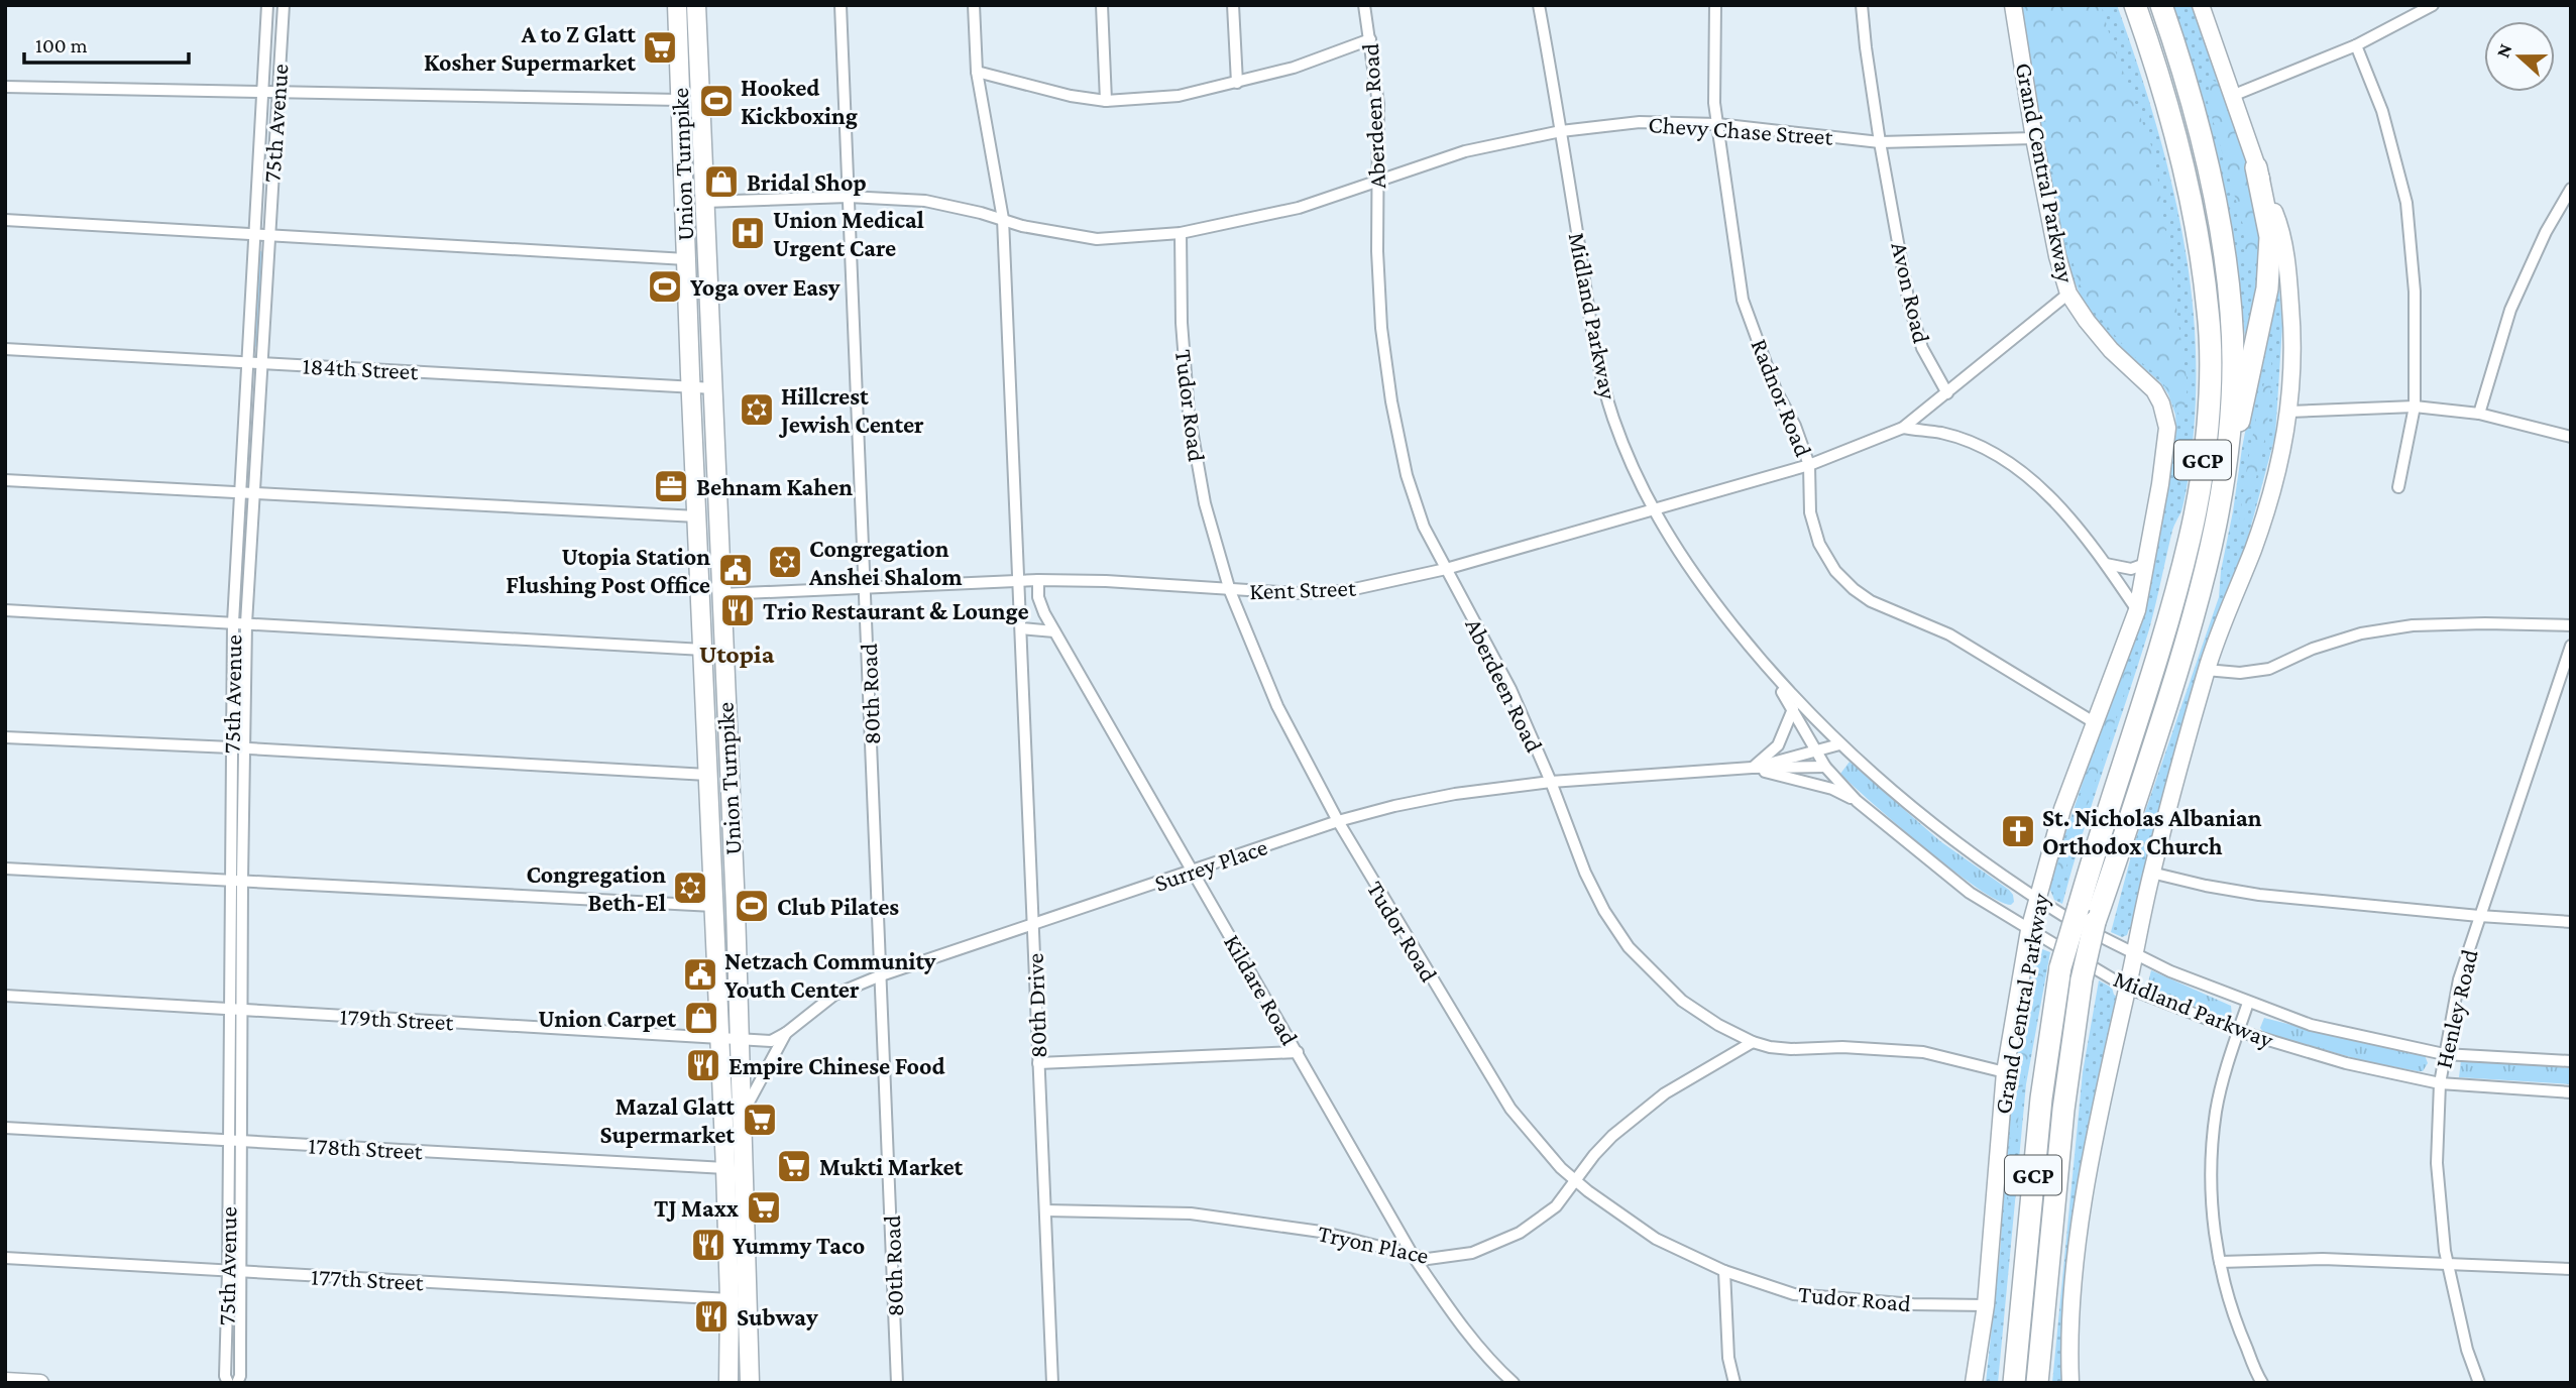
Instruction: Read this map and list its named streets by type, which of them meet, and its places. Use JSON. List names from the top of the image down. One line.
{"streets":{"highway":["Grand Central Parkway","GCP"],"main road":["Union Turnpike"],"street":["Aberdeen Road","75th Avenue","Chevy Chase Street","Avon Road","Midland Parkway","184th Street","Radnor Road","Tudor Road","Kent Street","80th Road","Surrey Place","Kildare Road","80th Drive","Henley Road","179th Street","178th Street","Tryon Place","177th Street"]},"crossings":[["Aberdeen Road","Chevy Chase Street"],["Aberdeen Road","Grand Central Parkway"],["Aberdeen Road","Kent Street"],["Aberdeen Road","Surrey Place"],["Aberdeen Road","Tryon Place"],["75th Avenue","184th Street"],["75th Avenue","179th Street"],["75th Avenue","178th Street"],["75th Avenue","177th Street"],["Chevy Chase Street","Union Turnpike"],["Chevy Chase Street","Grand Central Parkway"],["Chevy Chase Street","Avon Road"],["Chevy Chase Street","Midland Parkway"],["Chevy Chase Street","Radnor Road"],["Chevy Chase Street","Tudor Road"],["Chevy Chase Street","80th Road"],["Chevy Chase Street","80th Drive"],["Union Turnpike","184th Street"],["Union Turnpike","Kent Street"],["Union Turnpike","Surrey Place"],["Union Turnpike","179th Street"],["Union Turnpike","178th Street"],["Union Turnpike","177th Street"],["Grand Central Parkway","Midland Parkway"],["Grand Central Parkway","Radnor Road"],["Grand Central Parkway","Tudor Road"],["Midland Parkway","Kent Street"],["Midland Parkway","Surrey Place"],["Midland Parkway","Henley Road"],["Radnor Road","Kent Street"],["Tudor Road","Kent Street"],["Tudor Road","Surrey Place"],["Tudor Road","Tryon Place"],["Kent Street","80th Road"],["Kent Street","Kildare Road"],["Kent Street","80th Drive"],["80th Road","Surrey Place"],["Surrey Place","Kildare Road"],["Surrey Place","80th Drive"],["Surrey Place","179th Street"],["Kildare Road","Tryon Place"],["80th Drive","Tryon Place"]],"districts":["Utopia"],"places":{"supermarket":["A to Z Glatt Kosher Supermarket","Mazal Glatt Supermarket","Mukti Market","TJ Maxx"],"sports":["Hooked Kickboxing","Yoga over Easy","Club Pilates"],"shop":["Bridal Shop","Union Carpet"],"hospital":["Union Medical Urgent Care"],"synagogue":["Hillcrest Jewish Center","Congregation Anshei Shalom","Congregation Beth-El"],"office":["Behnam Kahen"],"public building":["Utopia Station Flushing Post Office","Netzach Community Youth Center"],"restaurant":["Trio Restaurant & Lounge","Empire Chinese Food","Yummy Taco","Subway"],"church":["St. Nicholas Albanian Orthodox Church"]},"scale_bar":"100 m","north":"left"}
